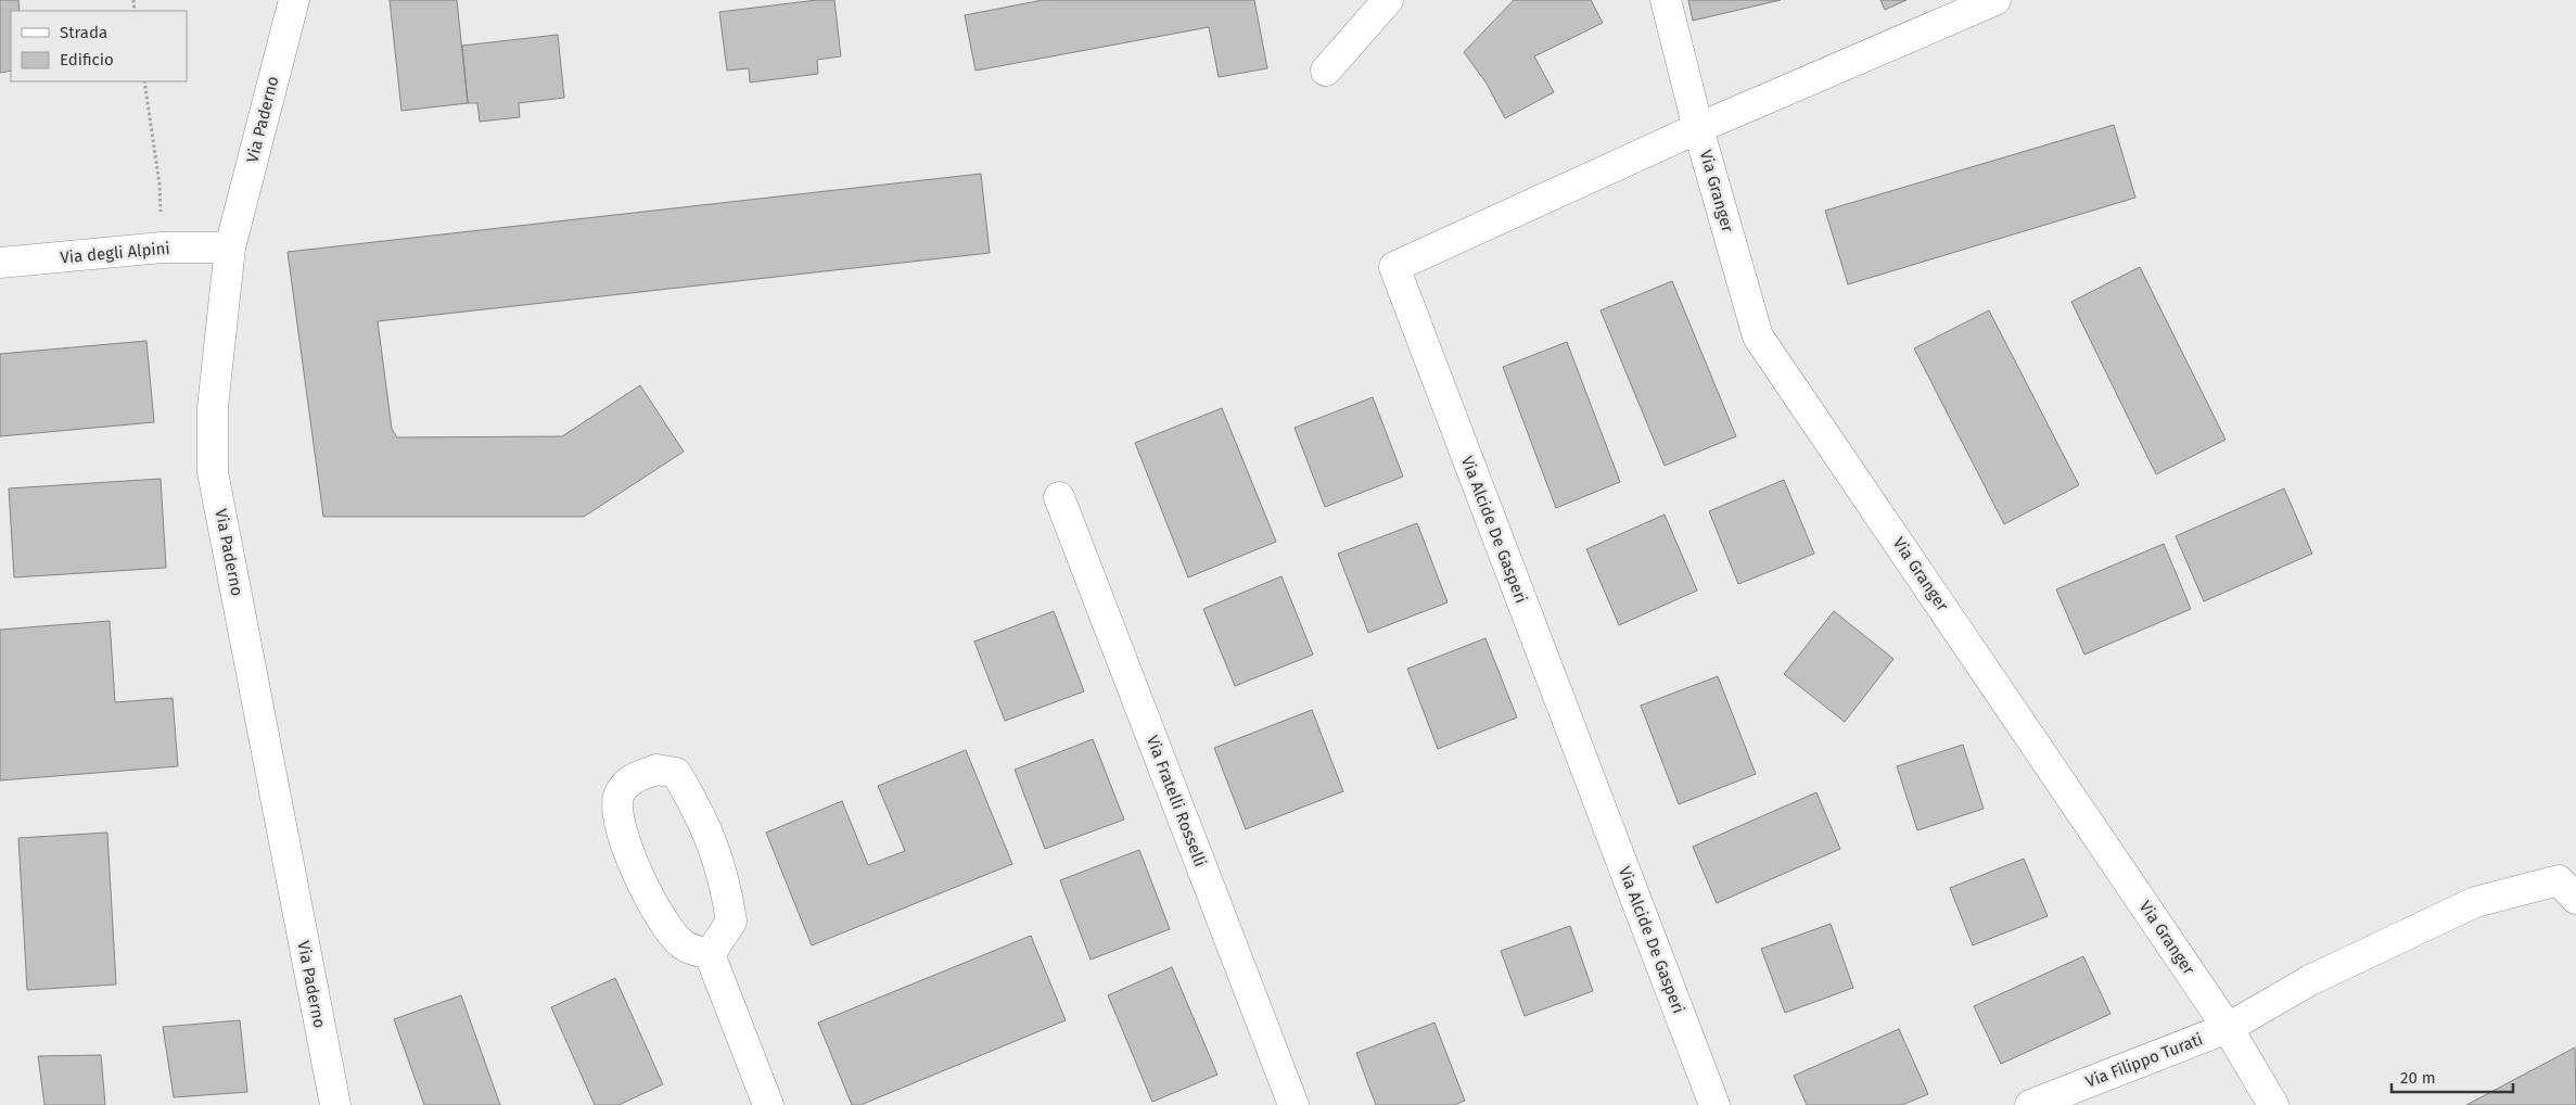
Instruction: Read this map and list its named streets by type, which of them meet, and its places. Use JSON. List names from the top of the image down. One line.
{"streets":{"street":["Via Paderno","Via Granger","Via degli Alpini","Via Alcide De Gasperi","Via Fratelli Rosselli","Via Filippo Turati"]},"crossings":[["Via Paderno","Via degli Alpini"],["Via Granger","Via Alcide De Gasperi"],["Via Granger","Via Filippo Turati"]],"legend":["Strada","Edificio"],"scale_bar":"20 m"}
